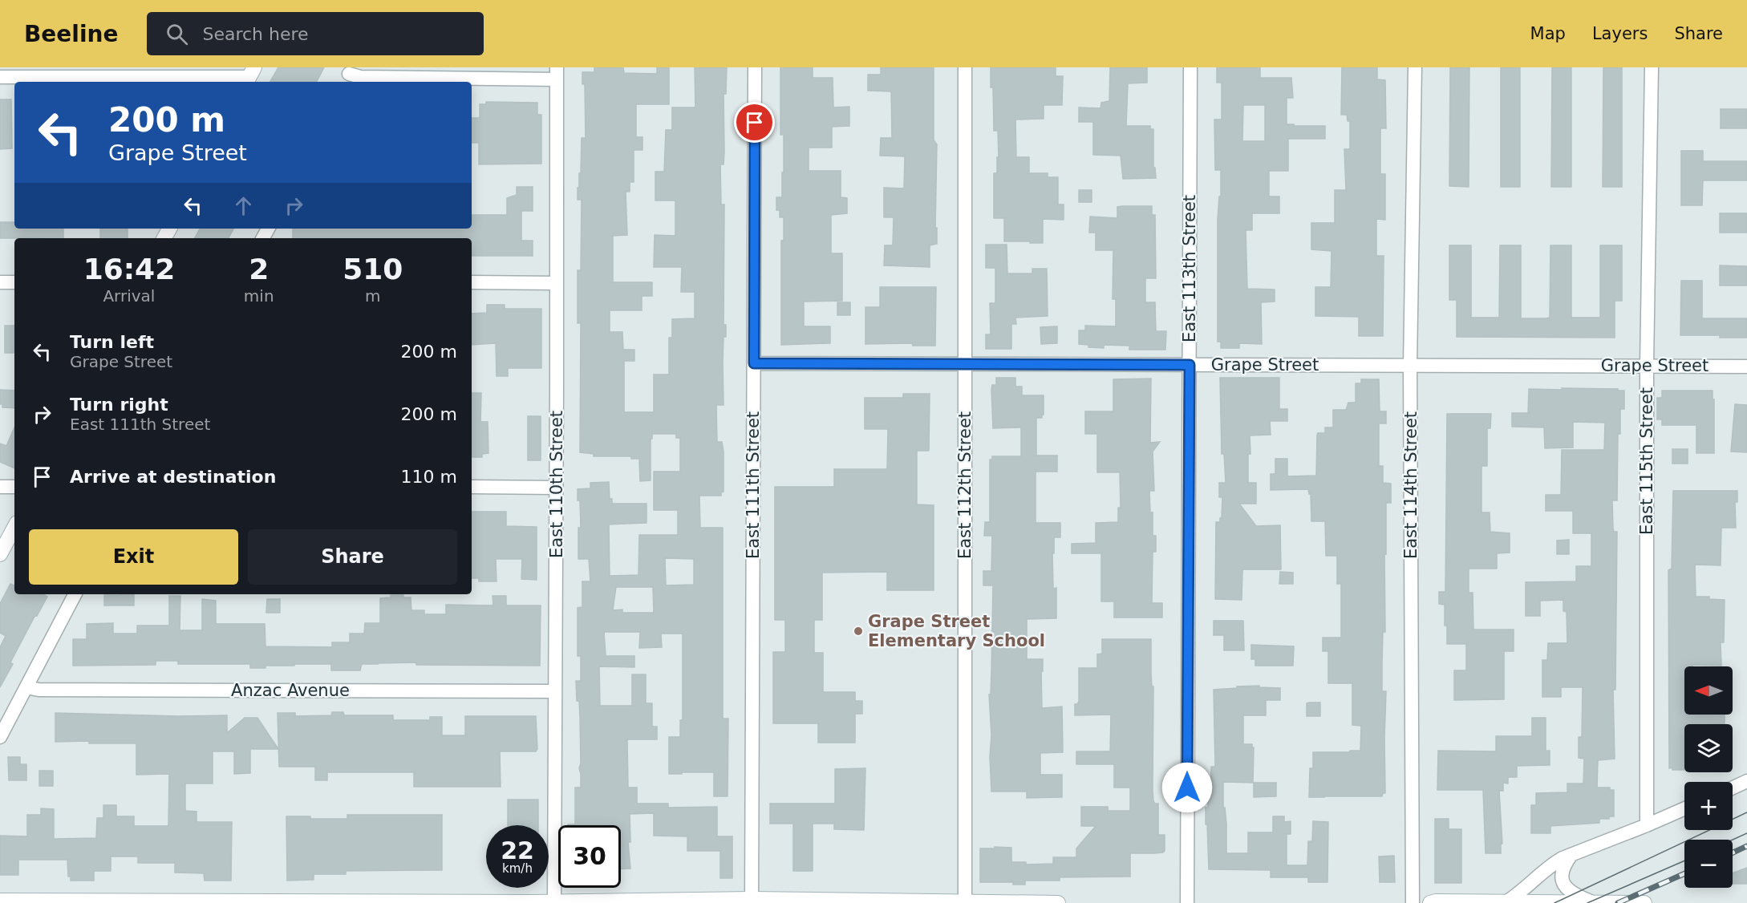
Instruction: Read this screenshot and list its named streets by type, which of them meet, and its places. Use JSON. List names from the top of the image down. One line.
{"streets":{"street":["East 113th Street","Grape Street","East 115th Street","East 110th Street","East 111th Street","East 112th Street","East 114th Street","Anzac Avenue"]},"crossings":[["East 113th Street","Grape Street"],["Grape Street","East 115th Street"],["Grape Street","East 111th Street"],["Grape Street","East 112th Street"],["Grape Street","East 114th Street"],["East 110th Street","Anzac Avenue"]],"places":["Grape Street Elementary School"],"north":"left","page":{"header":"Beeline","search":"Search here","nav":["Map","Layers","Share"],"turn":["200 m","Grape Street"],"eta":["16:42","Arrival","2","min","510","m"],"list":[{"name":"Turn left","note":"Grape Street","value":"200 m"},{"name":"Turn right","note":"East 111th Street","value":"200 m"},{"name":"Arrive at destination","value":"110 m"}],"buttons":["Exit","Share"],"map_buttons":["+","−"],"speed":"22 km/h","limit":"30"}}
